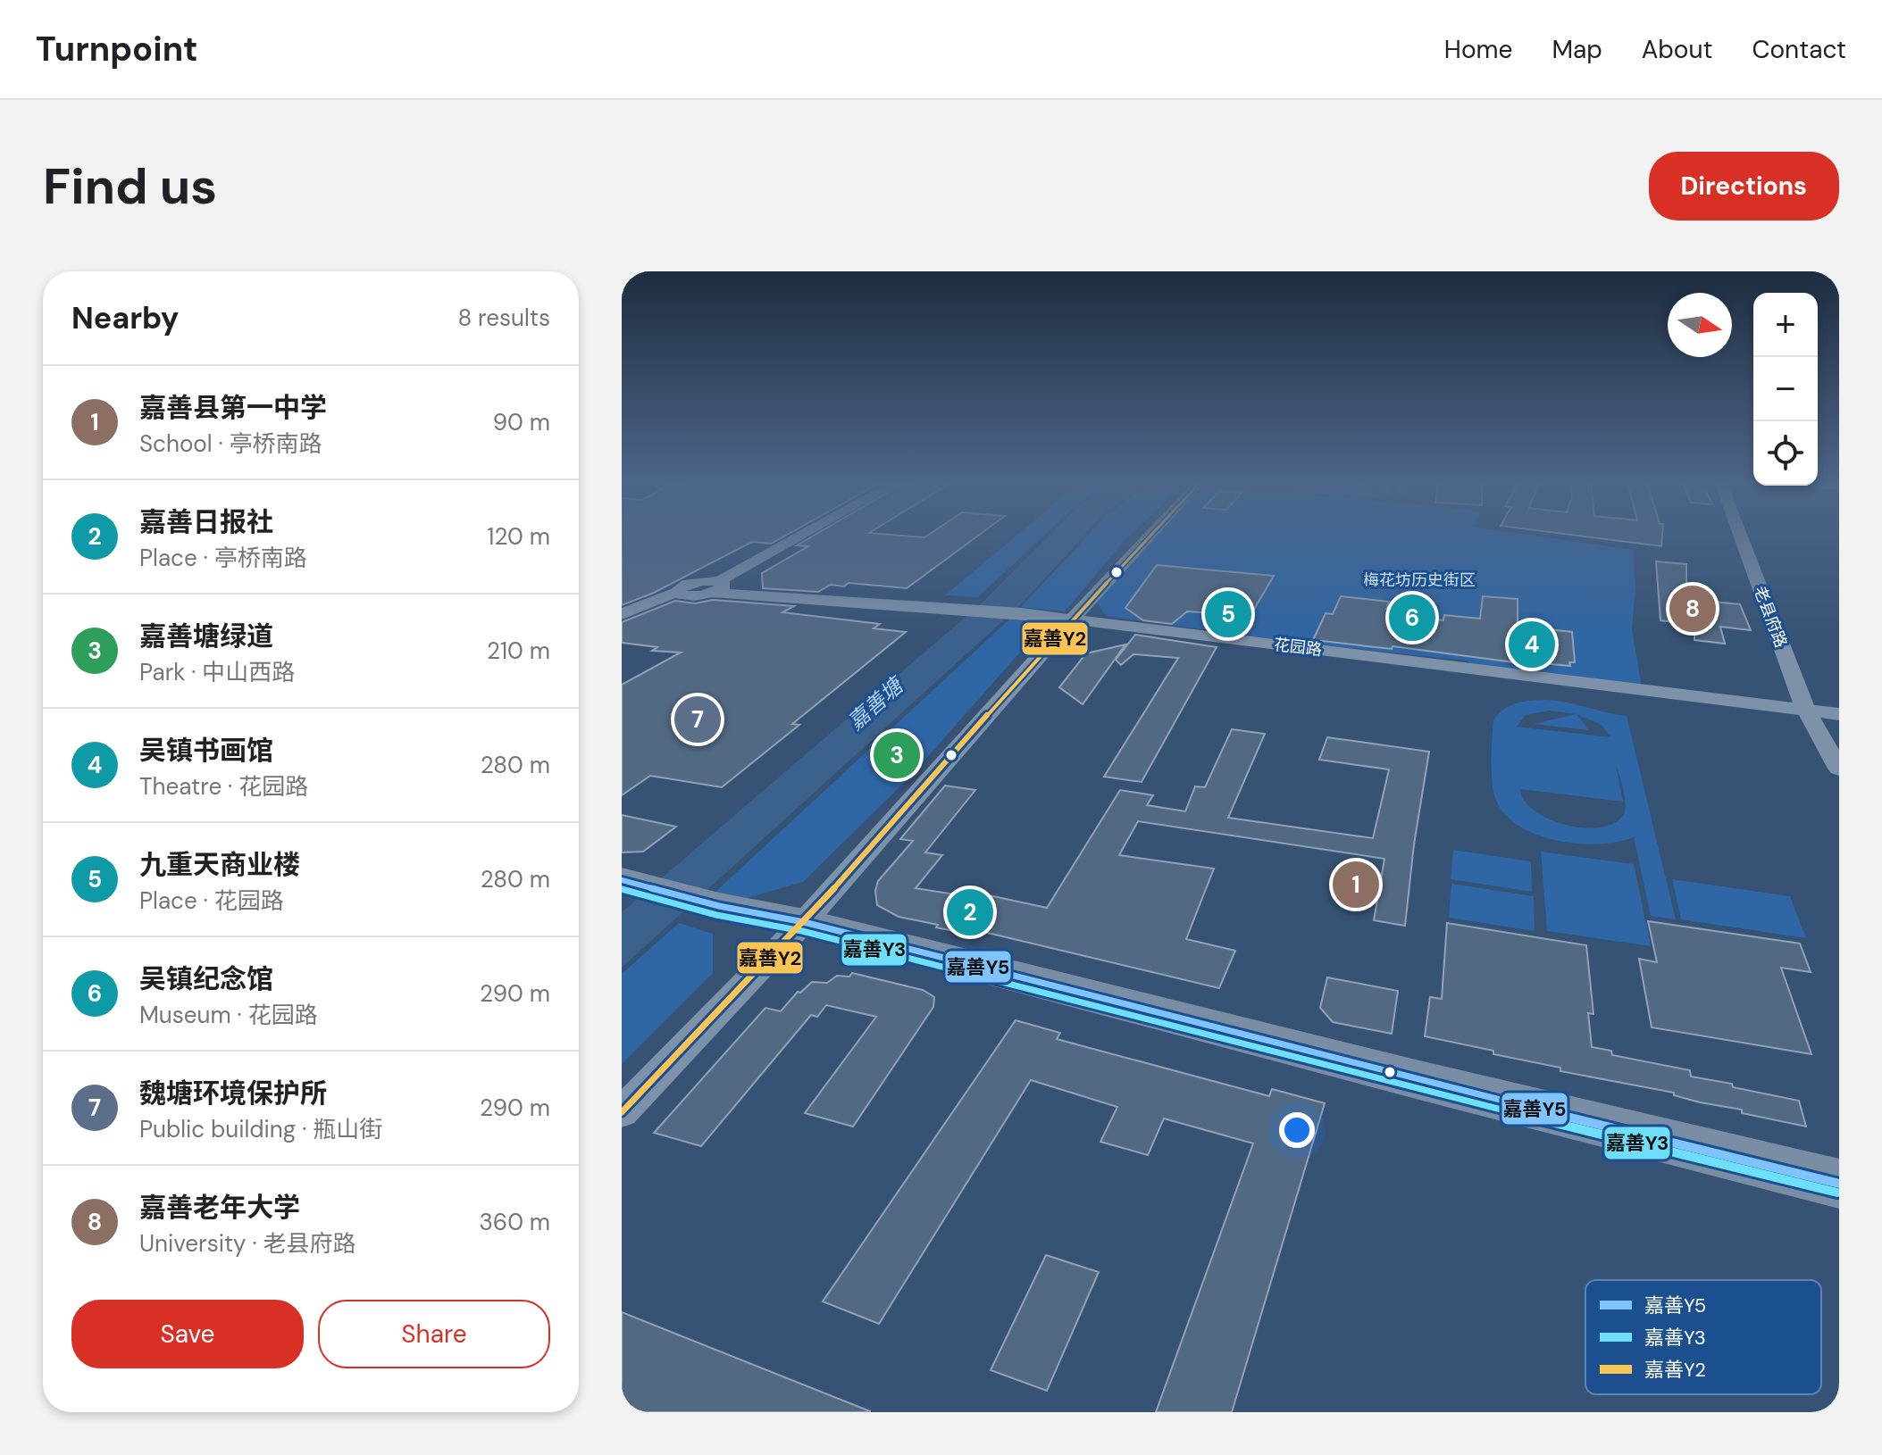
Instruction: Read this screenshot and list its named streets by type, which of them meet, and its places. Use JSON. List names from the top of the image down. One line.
{"streets":{"street":["老县府路","花园路"]},"crossings":[["老县府路","花园路"]],"water":["嘉善塘"],"parks":["梅花坊历史街区"],"lines":["transit line 嘉善Y2","transit line 嘉善Y5","transit line 嘉善Y3"],"legend":["嘉善Y5","嘉善Y3","嘉善Y2"],"north":"right","page":{"header":"Turnpoint","nav":["Home","Map","About","Contact"],"buttons":["Directions",["Save","Share"]],"title":"Find us","heading":["Nearby","8 results"],"map_buttons":["+","−"],"list":[{"mark":"1","name":"嘉善县第一中学","note":"School · 亭桥南路","value":"90 m"},{"mark":"2","name":"嘉善日报社","note":"Place · 亭桥南路","value":"120 m"},{"mark":"3","name":"嘉善塘绿道","note":"Park · 中山西路","value":"210 m"},{"mark":"4","name":"吴镇书画馆","note":"Theatre · 花园路","value":"280 m"},{"mark":"5","name":"九重天商业楼","note":"Place · 花园路","value":"280 m"},{"mark":"6","name":"吴镇纪念馆","note":"Museum · 花园路","value":"290 m"},{"mark":"7","name":"魏塘环境保护所","note":"Public building · 瓶山街","value":"290 m"},{"mark":"8","name":"嘉善老年大学","note":"University · 老县府路","value":"360 m"}],"pins":["8","5","6","4","7","3","1","2"]}}
